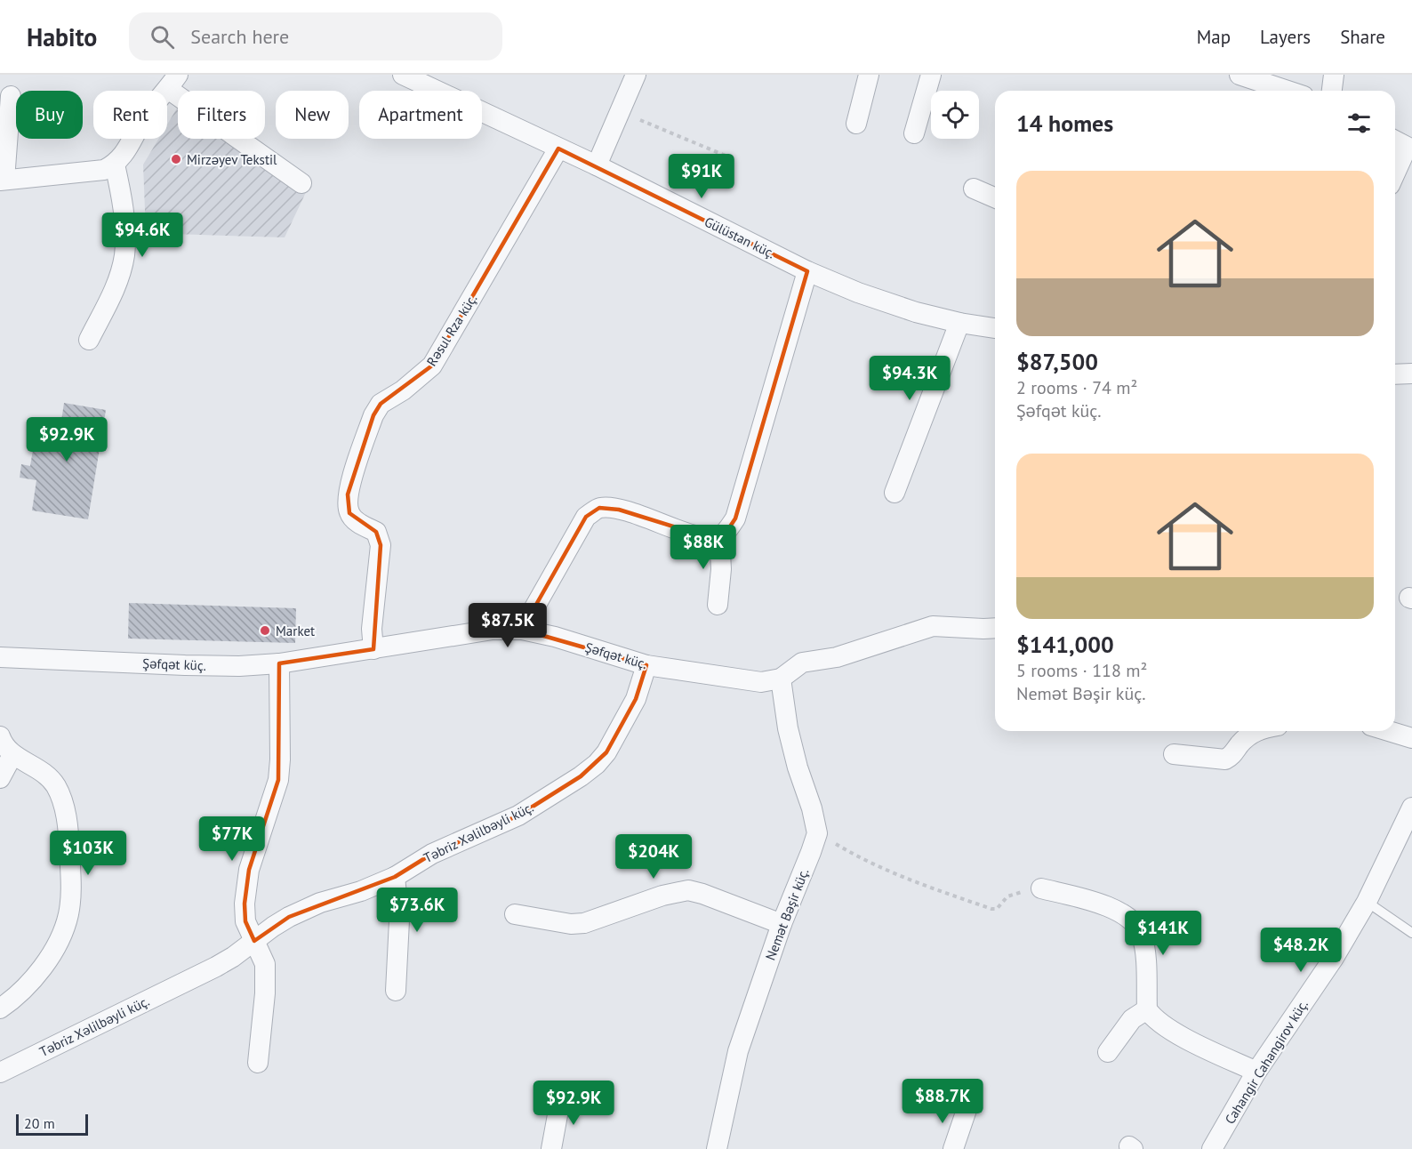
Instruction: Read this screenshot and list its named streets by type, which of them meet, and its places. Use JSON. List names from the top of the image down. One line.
{"streets":{"street":["Gülüstan küç.","Rəsul Rza küç.","Şəfqət küç.","Təbriz Xəlilbəyli küç.","Nemət Bəşir küç.","Cahangir Cahangirov küç."]},"crossings":[["Gülüstan küç.","Rəsul Rza küç."],["Rəsul Rza küç.","Şəfqət küç."],["Şəfqət küç.","Təbriz Xəlilbəyli küç."]],"places":["Mirzəyev Tekstil","Market"],"scale_bar":"20 m","page":{"header":"Habito","search":"Search here","nav":["Map","Layers","Share"],"chip":["Buy","Rent","Filters","New","Apartment"],"heading":"14 homes","price":["$91K","$94.6K","$94.3K","$92.9K","$88K","$87.5K","$77K","$103K","$204K","$73.6K","$141K","$48.2K","$88.7K","$92.9K"],"list":[{"name":"$87,500","note":"2 rooms · 74 m² · Şəfqət küç."},{"name":"$141,000","note":"5 rooms · 118 m² · Nemət Bəşir küç."}],"scale":"20 m"}}
